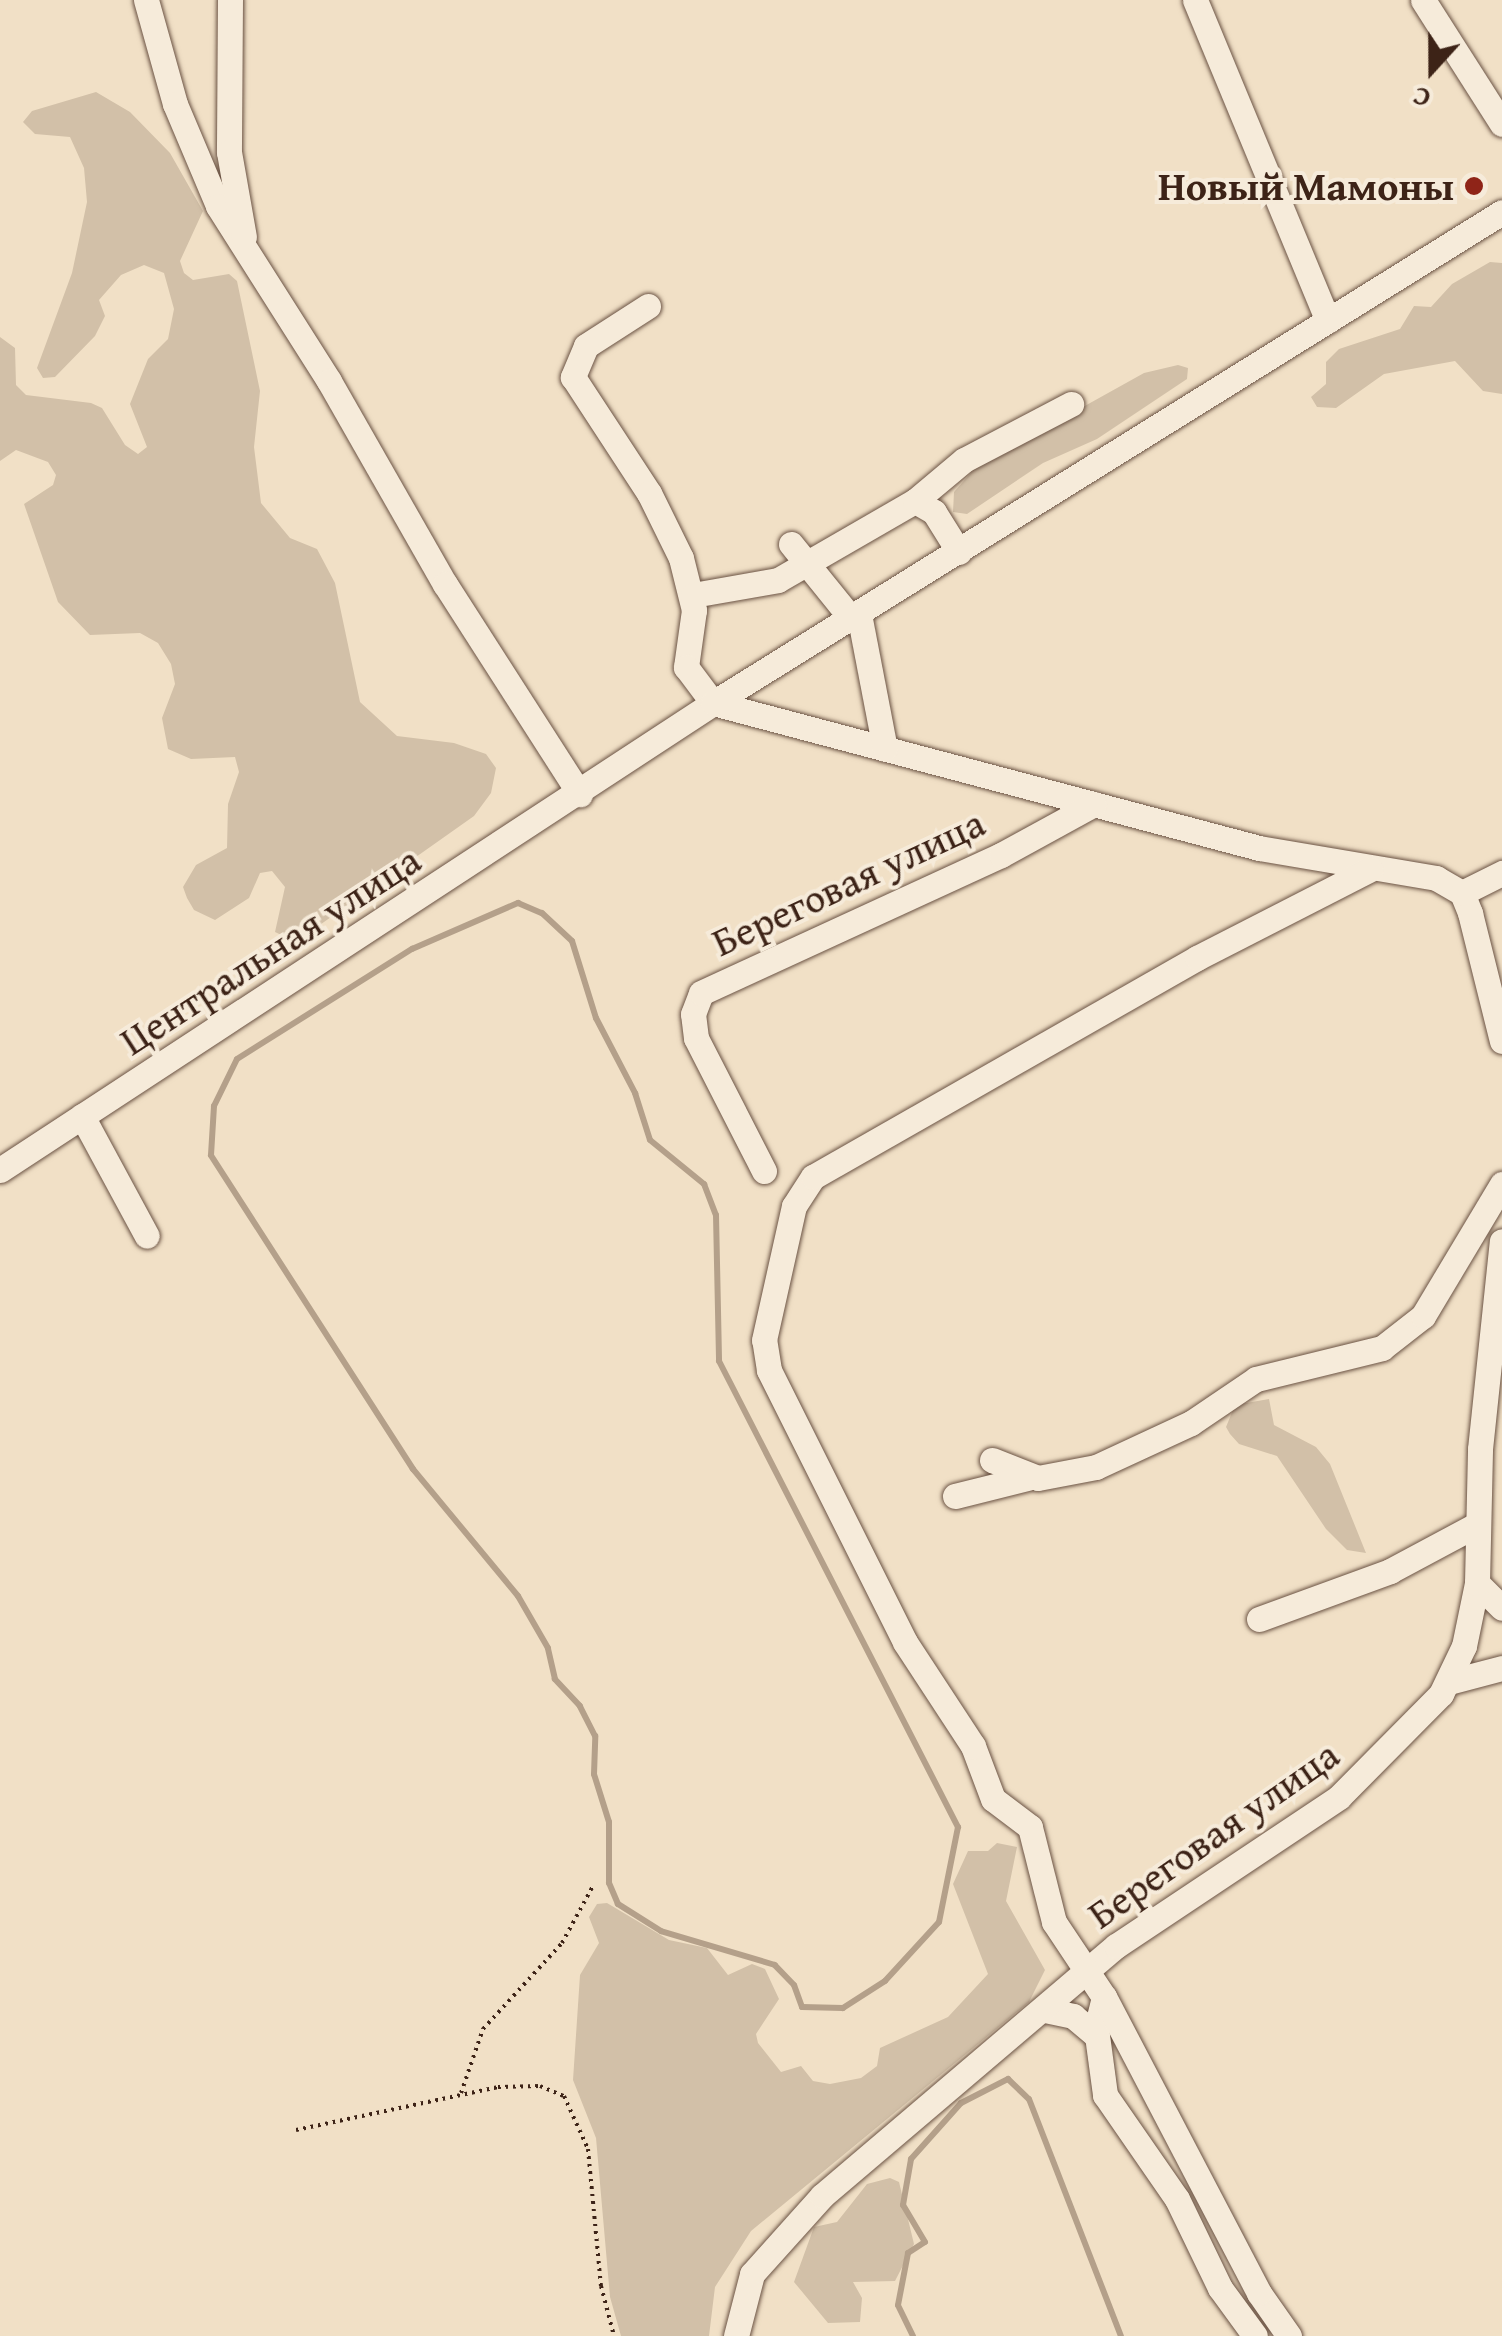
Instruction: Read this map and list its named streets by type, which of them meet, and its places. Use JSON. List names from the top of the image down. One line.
{"streets":{"street":["Береговая улица","Центральная улица"]},"crossings":[["Береговая улица","Центральная улица"]],"places":["Новый Мамоны"],"north":"bottom"}
